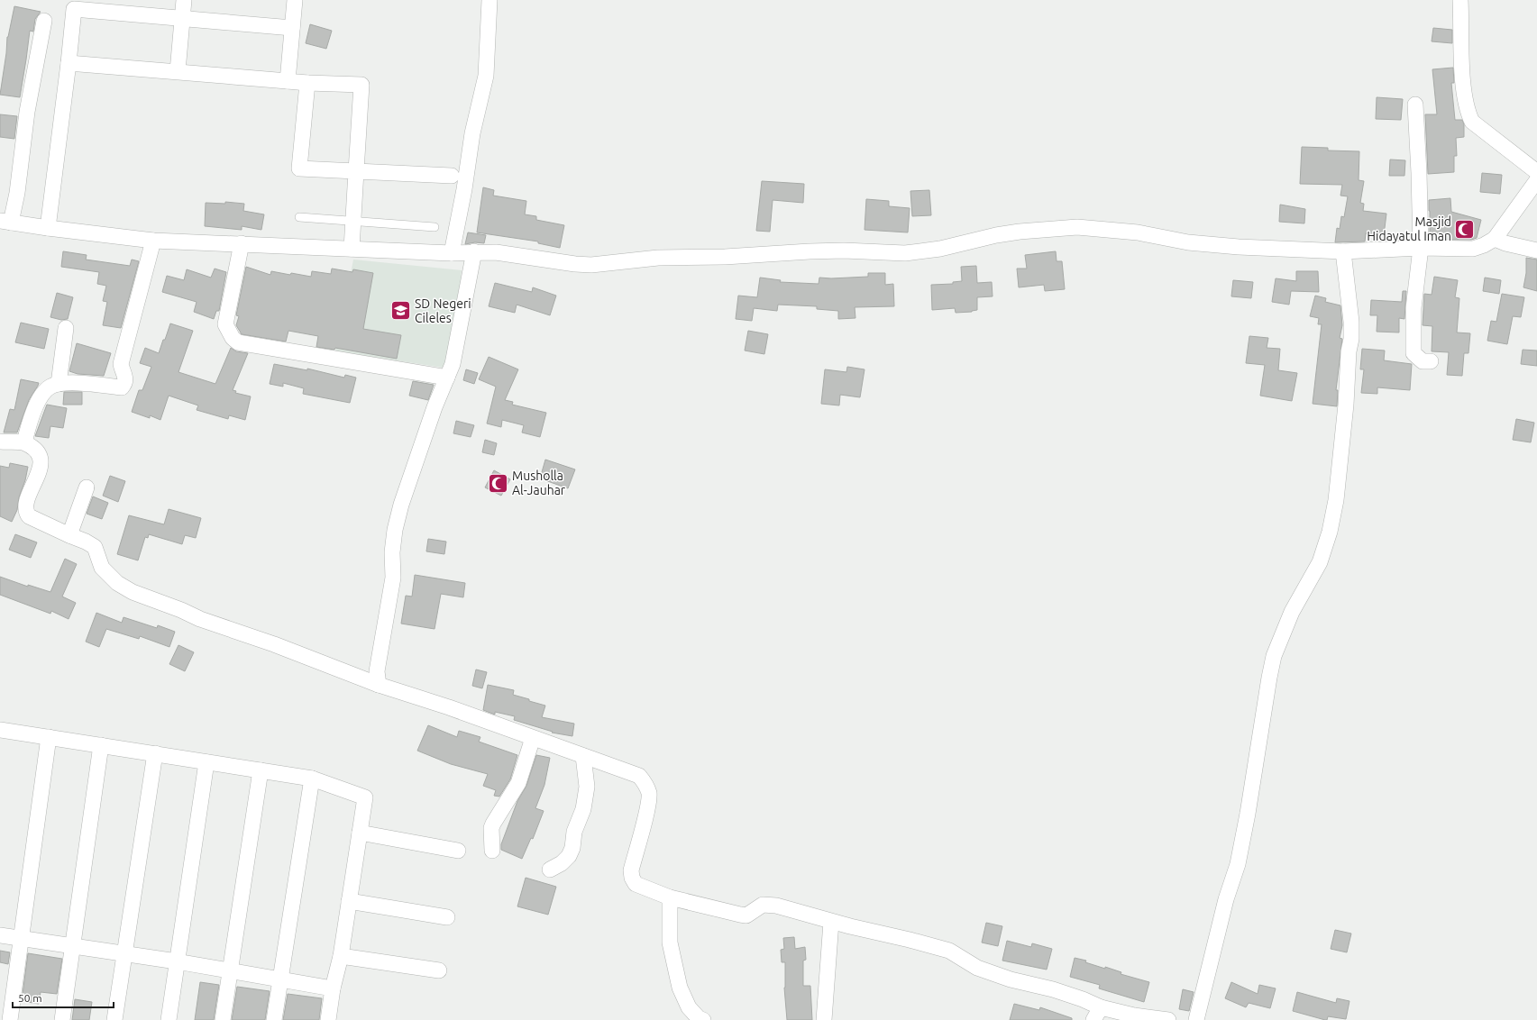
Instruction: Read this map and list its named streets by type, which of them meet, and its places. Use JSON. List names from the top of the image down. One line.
{"places":{"mosque":["Masjid Hidayatul Iman","Musholla Al-Jauhar"],"school or university":["SD Negeri Cileles"]},"scale_bar":"50 m"}
